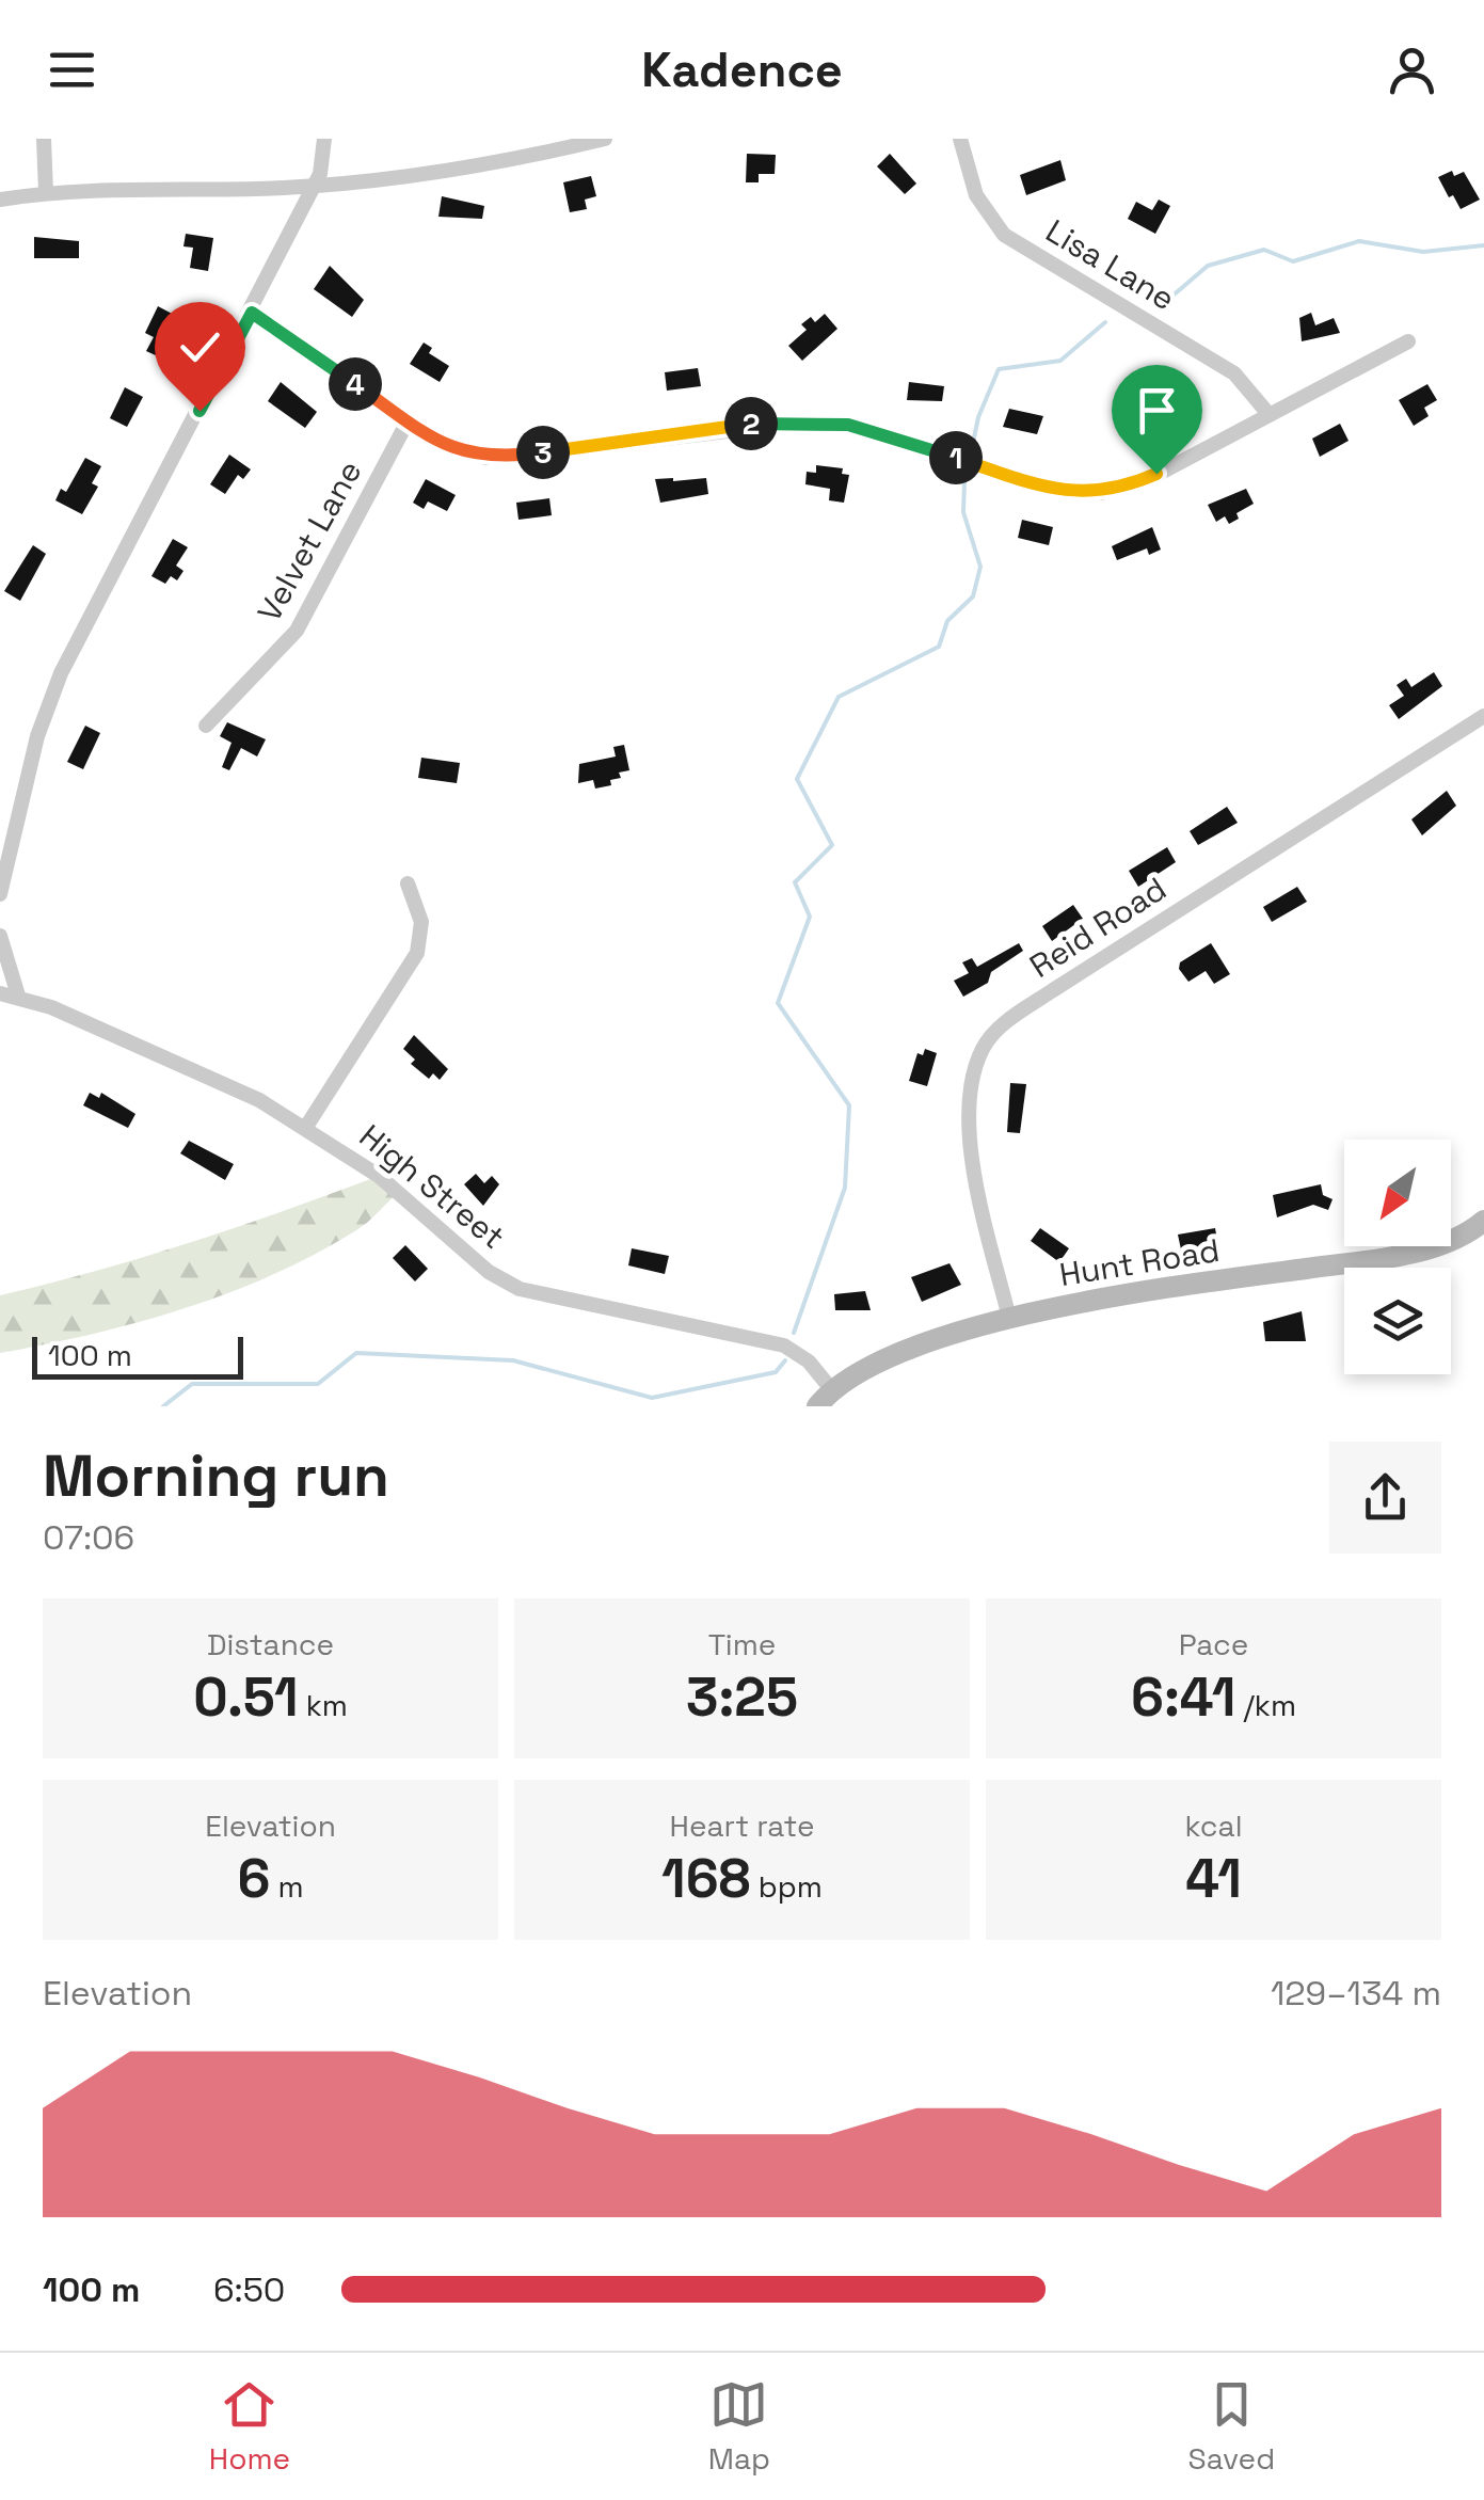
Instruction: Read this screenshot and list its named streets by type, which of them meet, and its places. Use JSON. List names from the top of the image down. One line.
{"streets":{"street":["Lisa Lane","Velvet Lane","Reid Road","High Street","Hunt Road"]},"crossings":[["Reid Road","Hunt Road"],["High Street","Hunt Road"]],"scale_bar":"100 m","north":"bottom left","page":{"header":"Kadence","pins":["4","2","3","1"],"scale":"100 m","heading":["Morning run","07:06"],"stats":[["Distance","0.51 km"],["Time","3:25"],["Pace","6:41 /km"],["Elevation","6 m"],["Heart rate","168 bpm"],["kcal","41"]],"chart":["Elevation","129–134 m"],"list":[{"name":"100 m","note":"6:50"}],"tabs":["Home","Map","Saved"]}}
